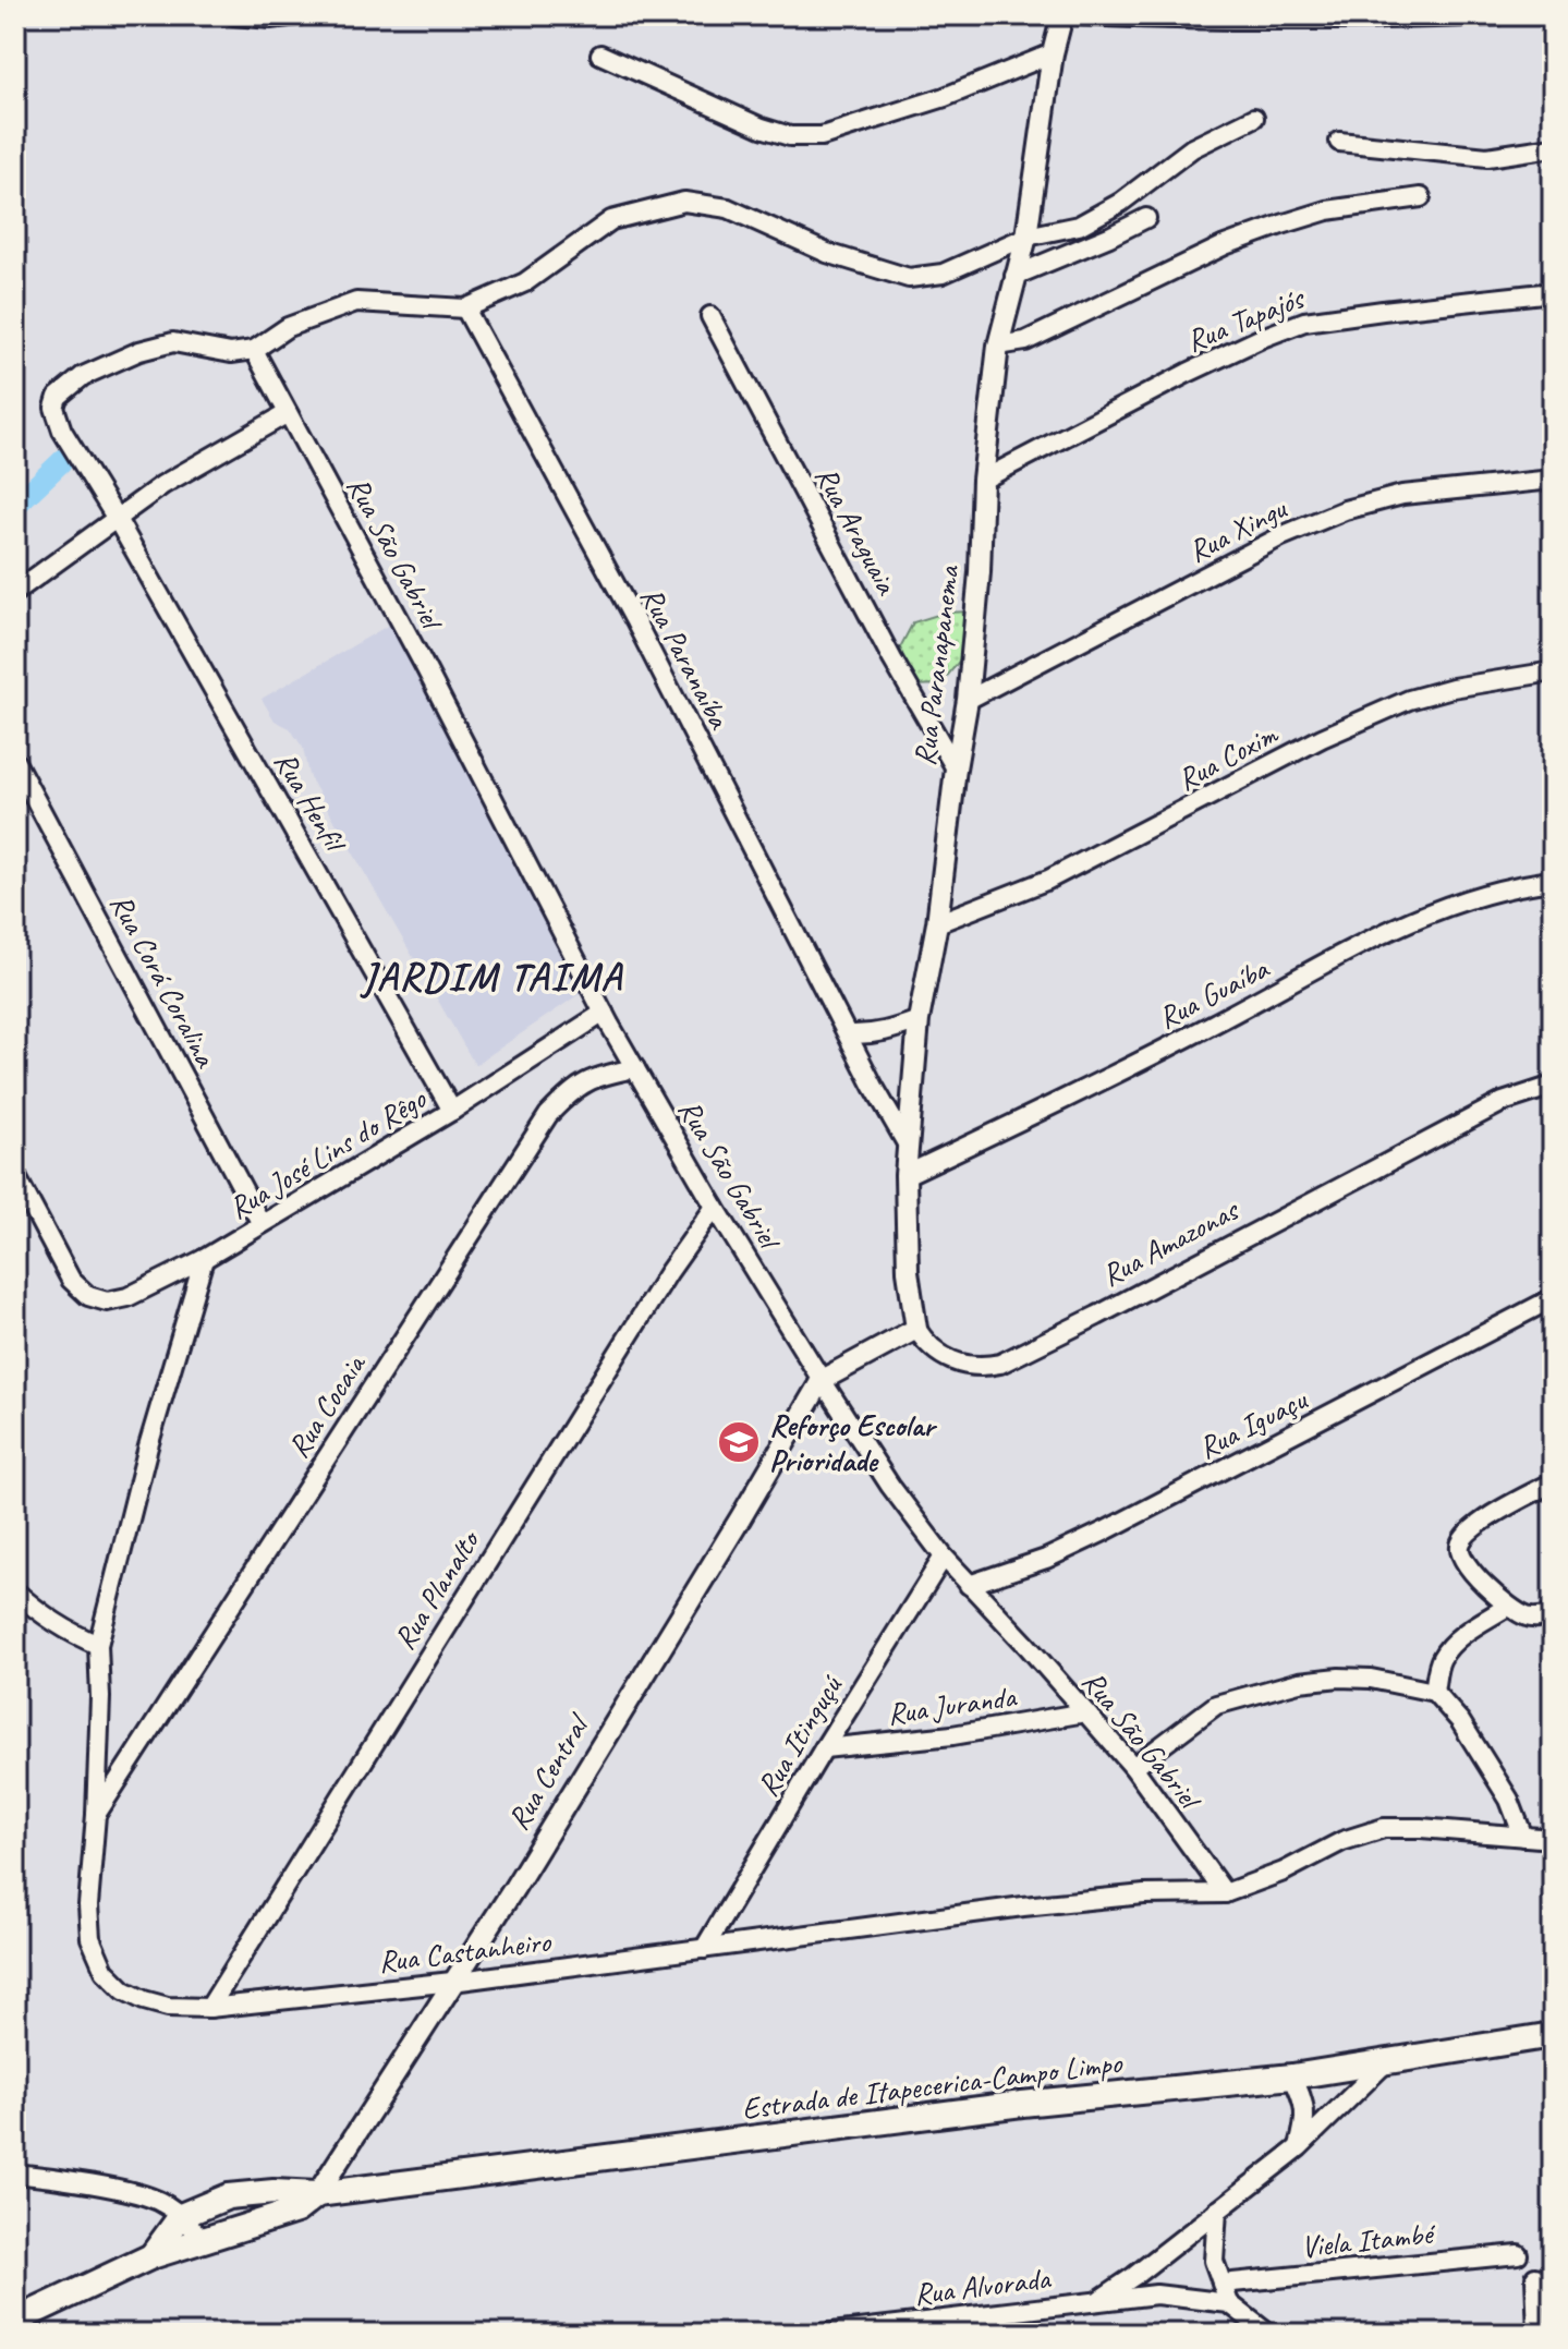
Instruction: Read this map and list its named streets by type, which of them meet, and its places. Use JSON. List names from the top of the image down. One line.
{"streets":{"main road":["Estrada de Itapecerica-Campo Limpo"],"street":["Rua Tapajós","Rua Araguaia","Rua Xingu","Rua São Gabriel","Rua Paranaíba","Rua Paranapanema","Rua Coxim","Rua Henfil","Rua Corá Coralina","Rua Guaíba","Rua José Lins do Rêgo","Rua Amazonas","Rua Cocaia","Rua Iguaçu","Rua Planalto","Rua Juranda","Rua Itinguçú","Rua Central","Rua Castanheiro","Viela Itambé","Rua Alvorada"]},"crossings":[["Rua Tapajós","Rua Paranapanema"],["Rua Araguaia","Rua Paranapanema"],["Rua Xingu","Rua Paranapanema"],["Rua São Gabriel","Rua Henfil"],["Rua São Gabriel","Rua José Lins do Rêgo"],["Rua São Gabriel","Rua Cocaia"],["Rua São Gabriel","Rua Iguaçu"],["Rua São Gabriel","Rua Planalto"],["Rua São Gabriel","Rua Juranda"],["Rua São Gabriel","Rua Itinguçú"],["Rua São Gabriel","Rua Central"],["Rua São Gabriel","Rua Castanheiro"],["Rua Paranaíba","Rua Paranapanema"],["Rua Paranapanema","Rua Coxim"],["Rua Paranapanema","Rua Guaíba"],["Rua Paranapanema","Rua Amazonas"],["Rua Henfil","Rua José Lins do Rêgo"],["Rua Corá Coralina","Rua José Lins do Rêgo"],["Rua José Lins do Rêgo","Rua Castanheiro"],["Rua Cocaia","Rua Castanheiro"],["Rua Planalto","Rua Castanheiro"],["Rua Juranda","Rua Itinguçú"],["Rua Itinguçú","Rua Castanheiro"],["Rua Central","Rua Castanheiro"],["Rua Central","Estrada de Itapecerica-Campo Limpo"],["Estrada de Itapecerica-Campo Limpo","Rua Alvorada"]],"districts":["JARDIM TAIMA"],"places":{"school or university":["Reforço Escolar Prioridade"]}}
